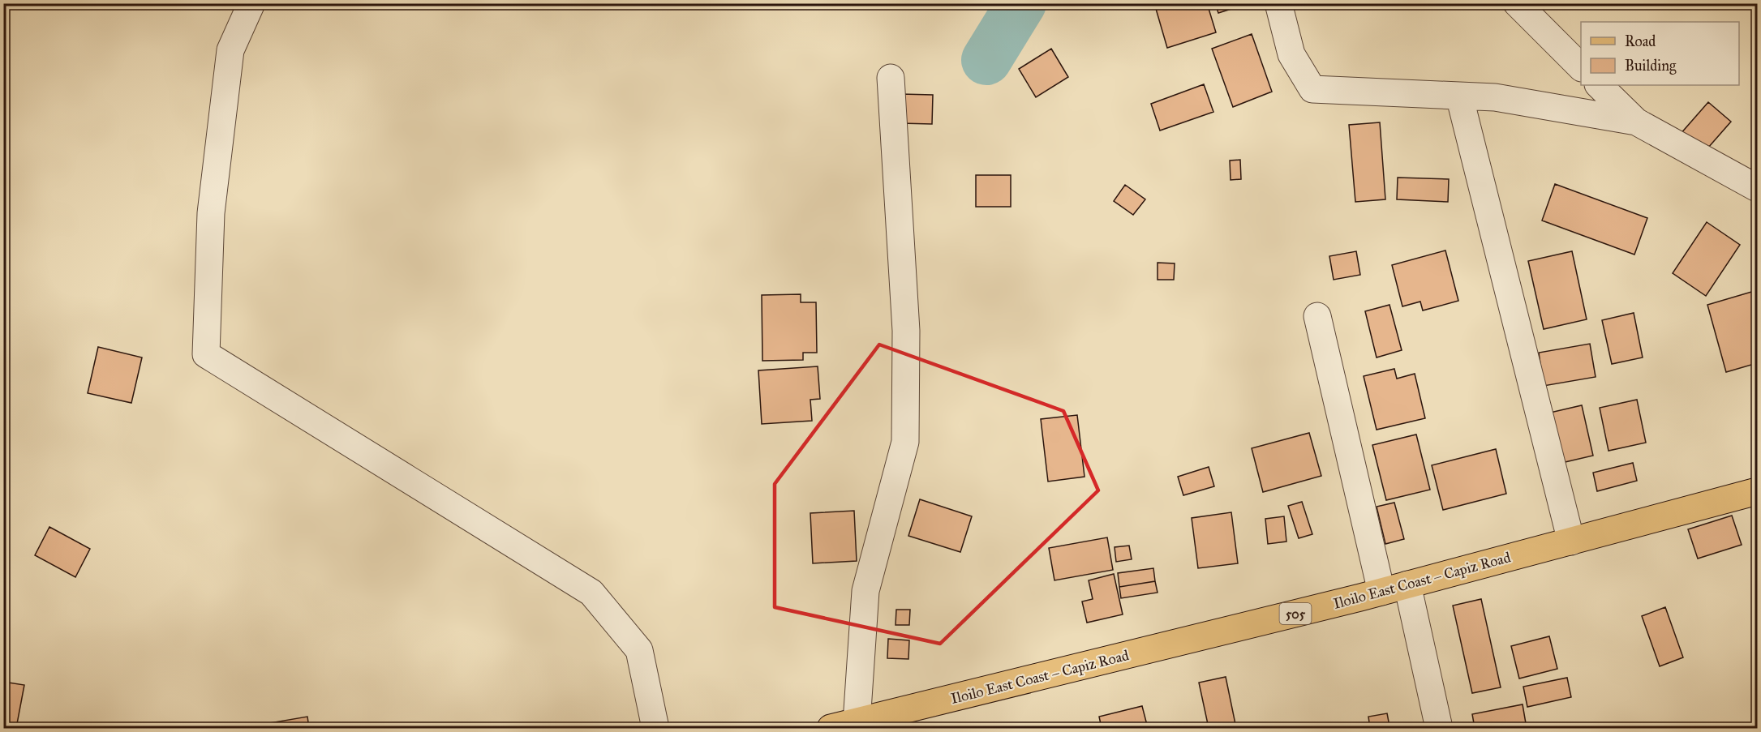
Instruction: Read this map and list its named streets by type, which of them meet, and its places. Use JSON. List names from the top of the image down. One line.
{"streets":{"main road":["Iloilo East Coast – Capiz Road","505"]},"legend":["Road","Building"]}
